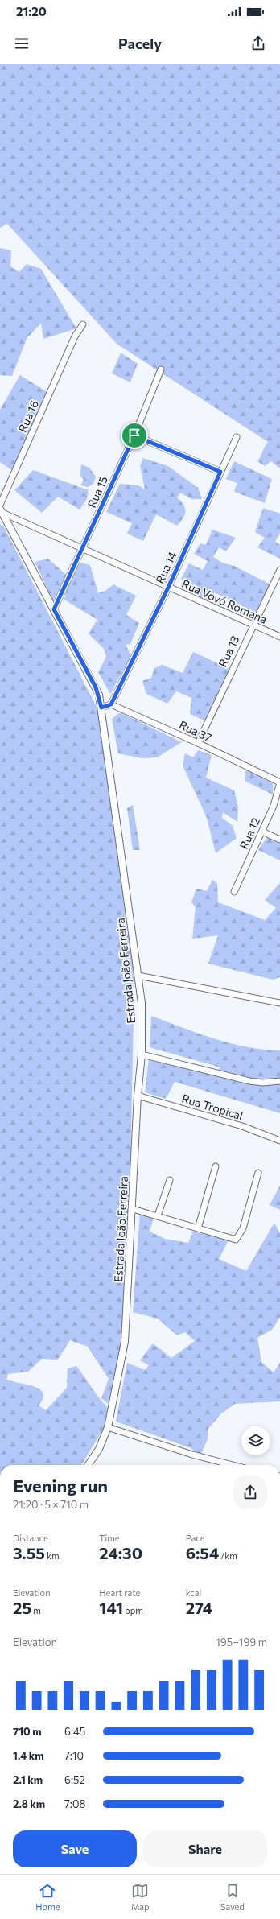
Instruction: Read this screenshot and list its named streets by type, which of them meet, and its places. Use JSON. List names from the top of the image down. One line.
{"streets":{"street":["Rua 16","Rua 15","Rua 14","Rua Vovó Romana","Rua 13","Rua 37","Rua 12","Estrada João Ferreira","Rua Tropical"]},"crossings":[["Rua 15","Rua Vovó Romana"],["Rua 15","Estrada João Ferreira"],["Rua 14","Rua Vovó Romana"],["Rua 14","Rua 37"],["Rua Vovó Romana","Rua 13"],["Rua Vovó Romana","Estrada João Ferreira"],["Rua 13","Rua 37"],["Rua 37","Rua 12"],["Estrada João Ferreira","Rua Tropical"]],"page":{"status":"21:20","header":"Pacely","heading":["Evening run","21:20 · 5 × 710 m"],"stats":[["Distance","3.55 km"],["Time","24:30"],["Pace","6:54 /km"],["Elevation","25 m"],["Heart rate","141 bpm"],["kcal","274"]],"chart":["Elevation","195–199 m"],"list":[{"name":"710 m","note":"6:45"},{"name":"1.4 km","note":"7:10"},{"name":"2.1 km","note":"6:52"},{"name":"2.8 km","note":"7:08"}],"buttons":["Save","Share"],"tabs":["Home","Map","Saved"]}}
